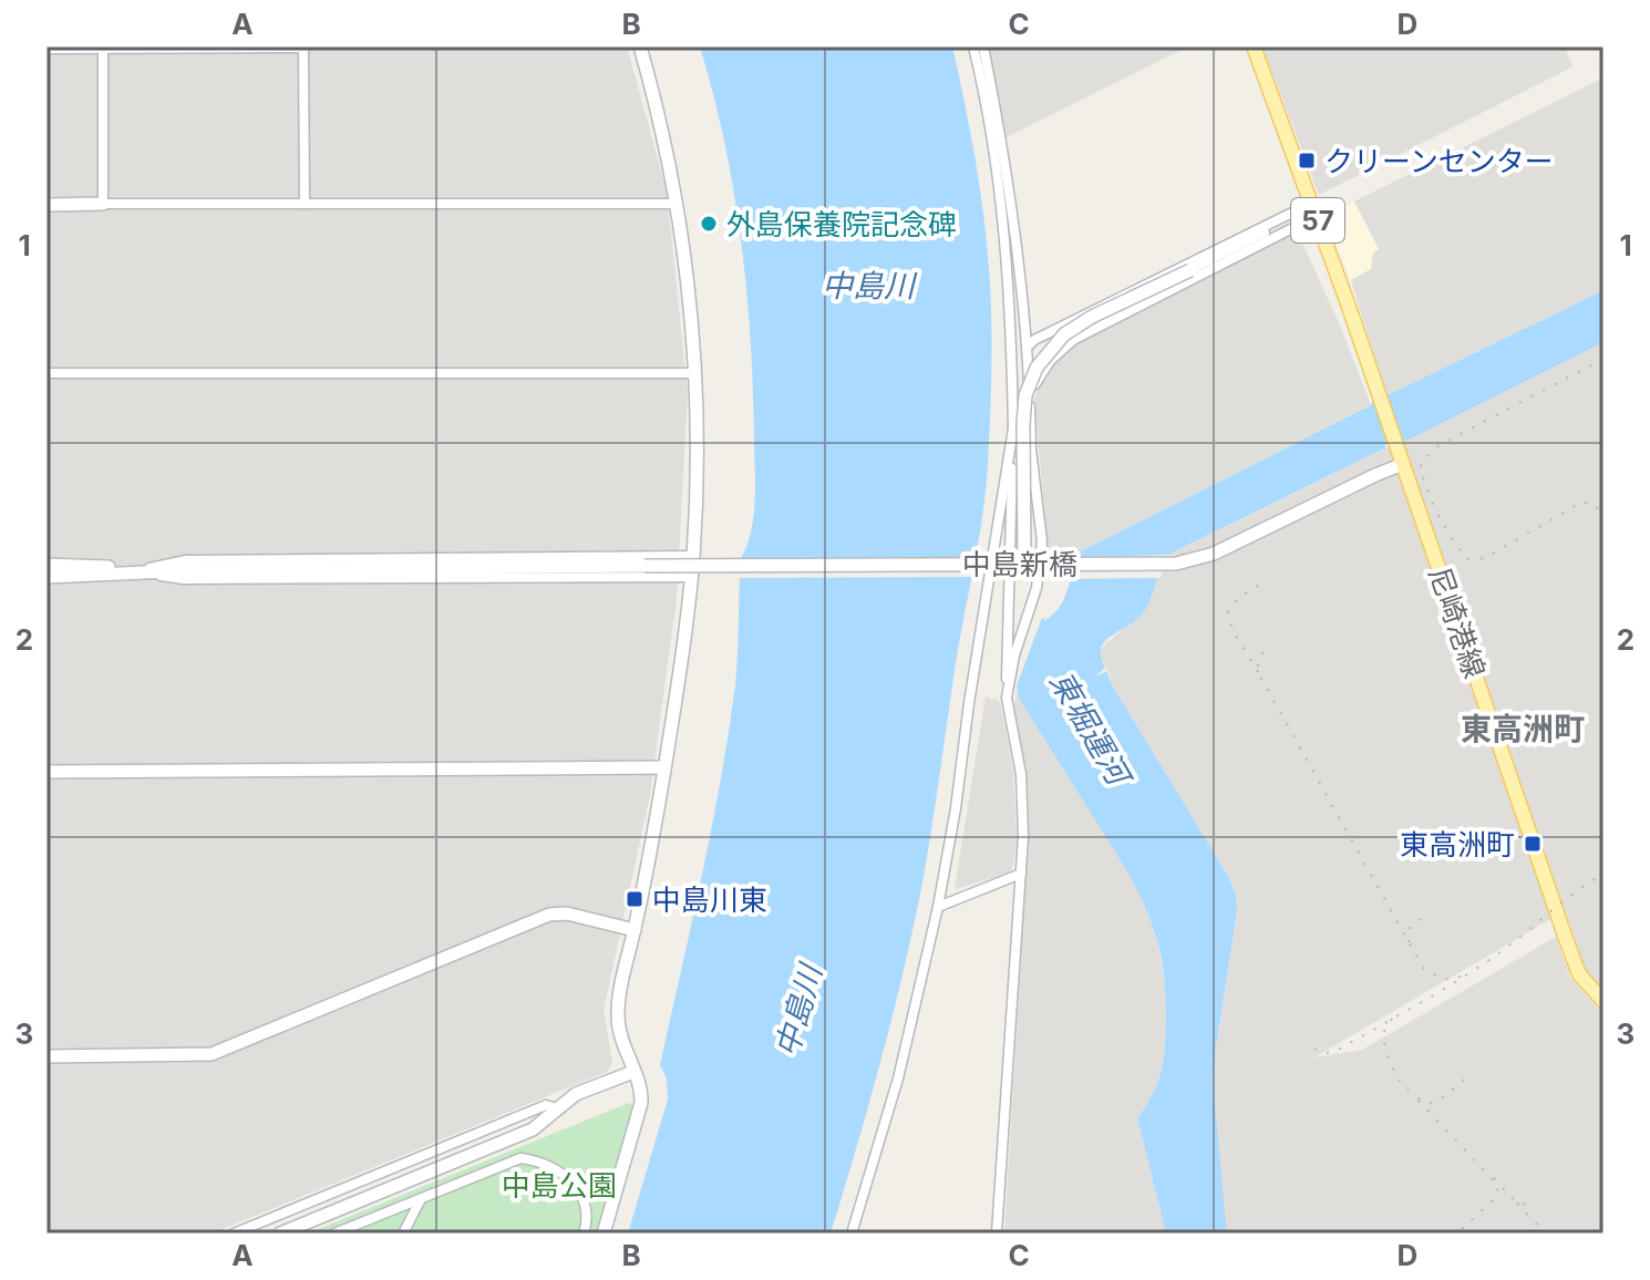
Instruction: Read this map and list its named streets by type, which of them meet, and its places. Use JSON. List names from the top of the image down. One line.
{"streets":{"main road":["57","尼崎港線"],"street":["中島新橋"]},"crossings":[["57","尼崎港線"],["中島新橋","尼崎港線"]],"districts":["東高洲町"],"water":["中島川","東堀運河"],"parks":["中島公園"],"places":{"transit":["クリーンセンター","東高洲町","中島川東"],"other":["外島保養院記念碑"]},"grid":{"columns":["A","B","C","D"],"rows":["1","2","3"]}}
